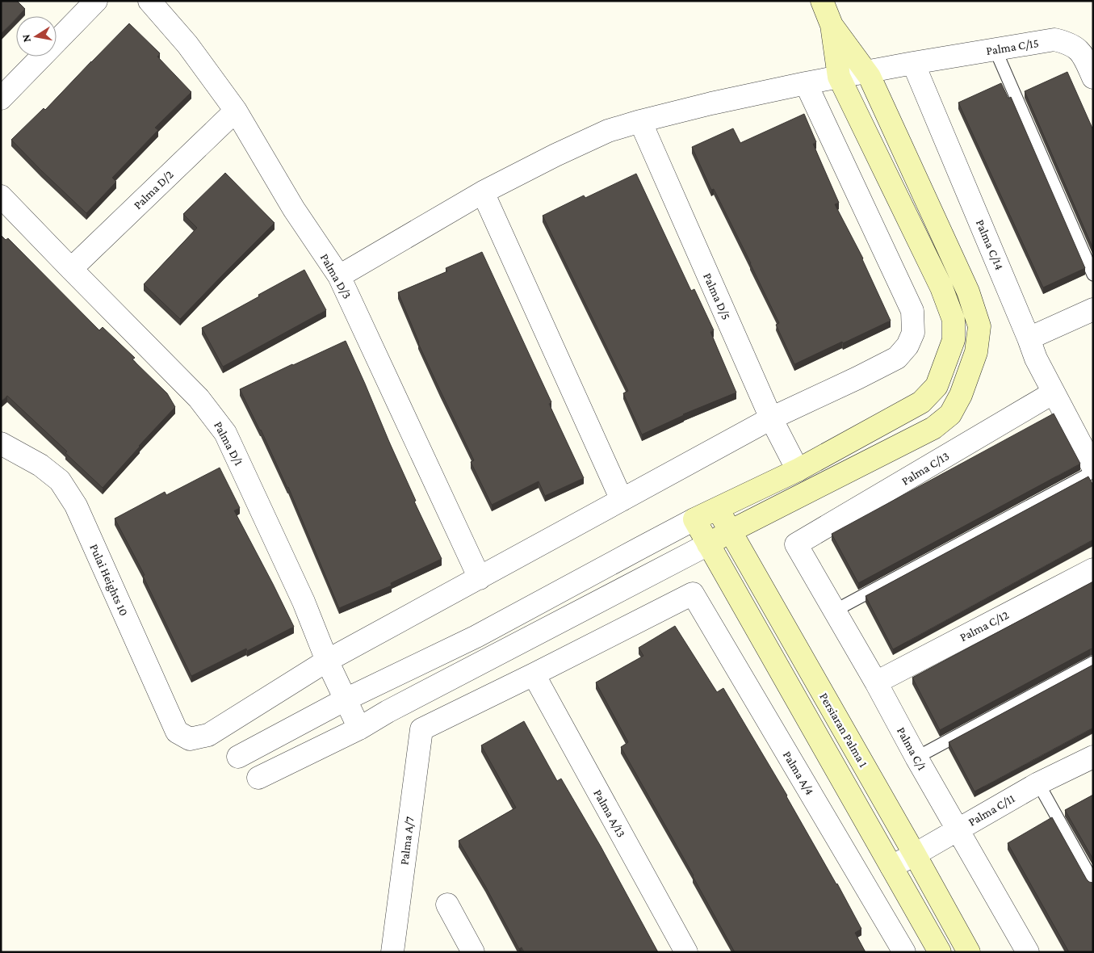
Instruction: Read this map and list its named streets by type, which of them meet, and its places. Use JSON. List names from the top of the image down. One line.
{"streets":{"street":["Palma C/15","Palma D/2","Palma C/14","Palma D/3","Palma D/5","Palma D/1","Palma C/13","Pulai Heights 10","Palma C/12","Persiaran Palma 1","Palma C/1","Palma A/4","Palma C/11","Palma A/13","Palma A/7"]},"crossings":[["Palma C/15","Palma C/14"],["Palma D/2","Palma D/3"],["Palma D/2","Palma D/1"],["Palma C/14","Palma C/13"],["Palma D/1","Pulai Heights 10"],["Palma C/13","Palma C/1"],["Palma C/12","Palma C/1"],["Persiaran Palma 1","Palma C/11"],["Palma C/1","Palma C/11"],["Palma A/4","Palma A/13"],["Palma A/4","Palma A/7"],["Palma A/13","Palma A/7"]],"north":"left"}
